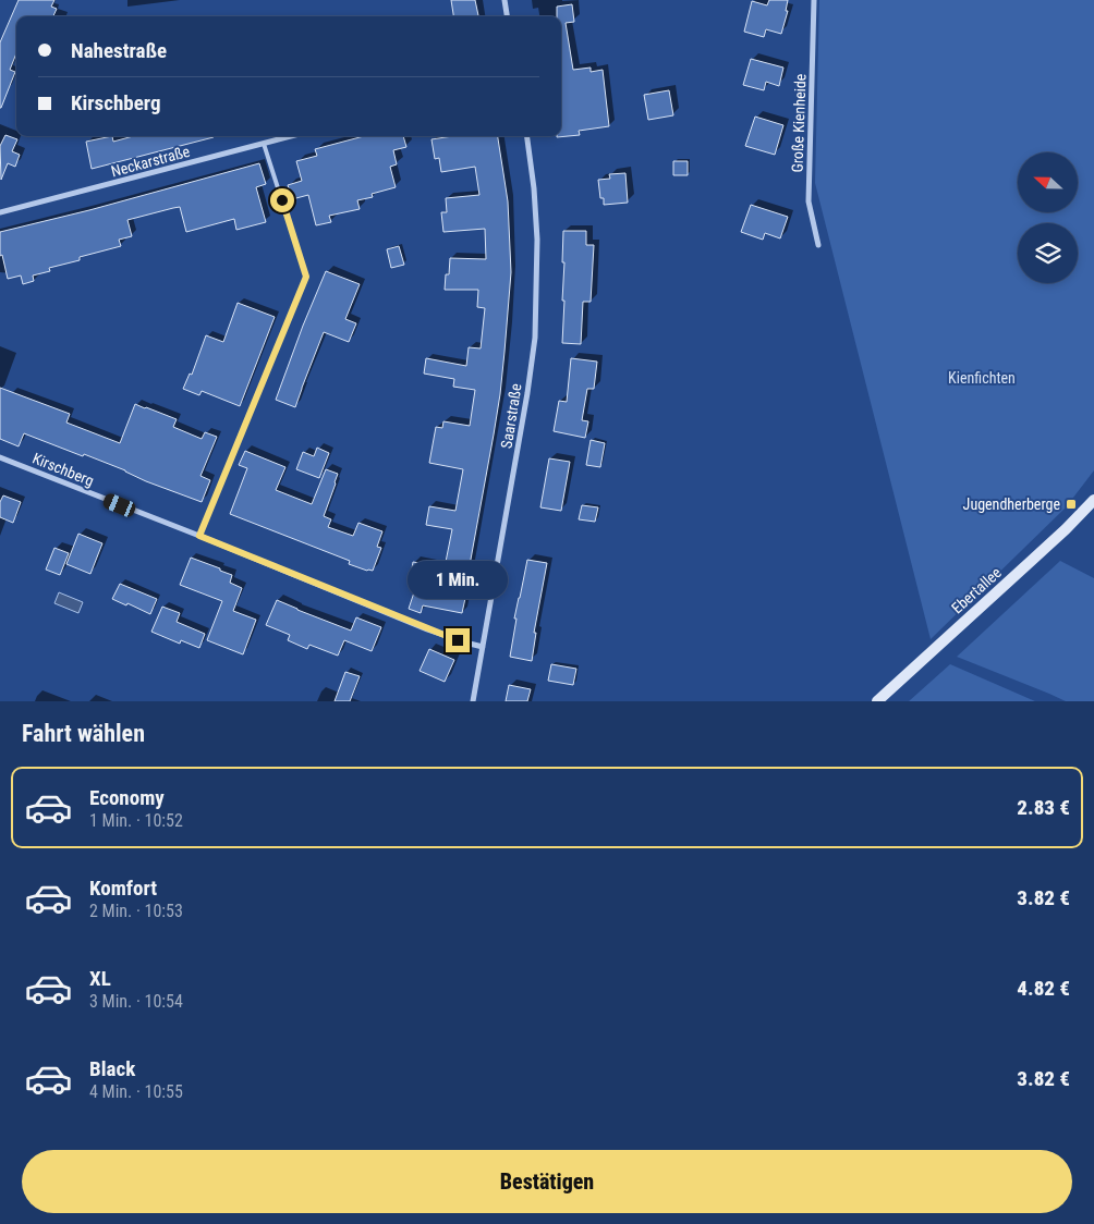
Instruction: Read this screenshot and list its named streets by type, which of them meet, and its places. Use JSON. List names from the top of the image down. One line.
{"streets":{"street":["Große Kienheide","Neckarstraße","Saarstraße","Kirschberg","Ebertallee"]},"crossings":[["Saarstraße","Kirschberg"]],"parks":["Kienfichten"],"places":{"transit":["Jugendherberge"]},"north":"left","page":{"banner":["Nahestraße","Kirschberg"],"bubble":"1 Min.","heading":"Fahrt wählen","list":[{"name":"Economy","note":"1 Min. · 10:52","value":"2.83 €"},{"name":"Komfort","note":"2 Min. · 10:53","value":"3.82 €"},{"name":"XL","note":"3 Min. · 10:54","value":"4.82 €"},{"name":"Black","note":"4 Min. · 10:55","value":"3.82 €"}],"buttons":"Bestätigen"}}
